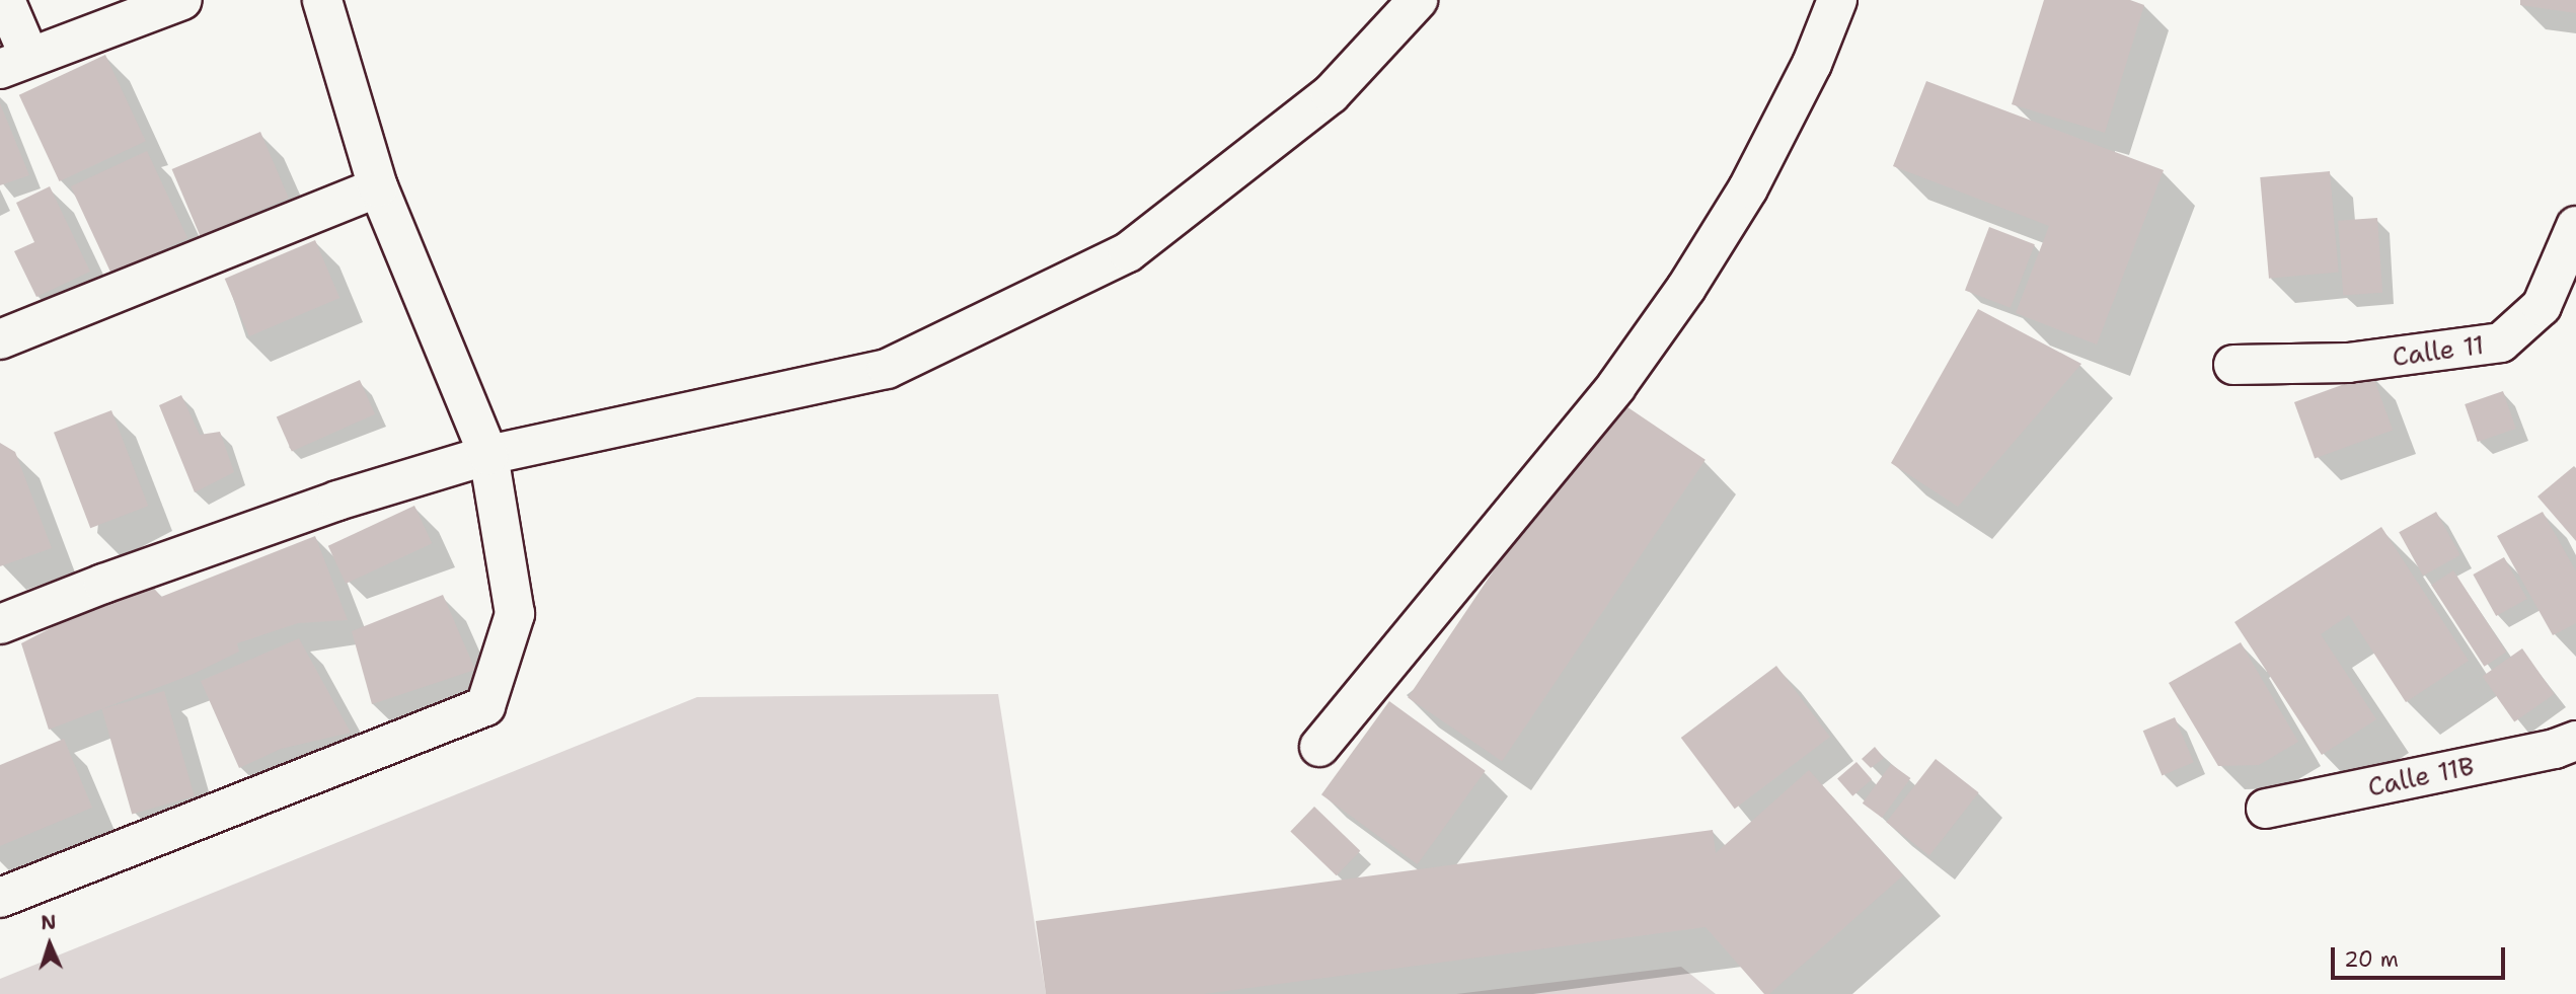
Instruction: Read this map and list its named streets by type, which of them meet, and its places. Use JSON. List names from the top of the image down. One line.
{"streets":{"street":["Calle 11","Calle 11B"]},"scale_bar":"20 m","north":"top"}
